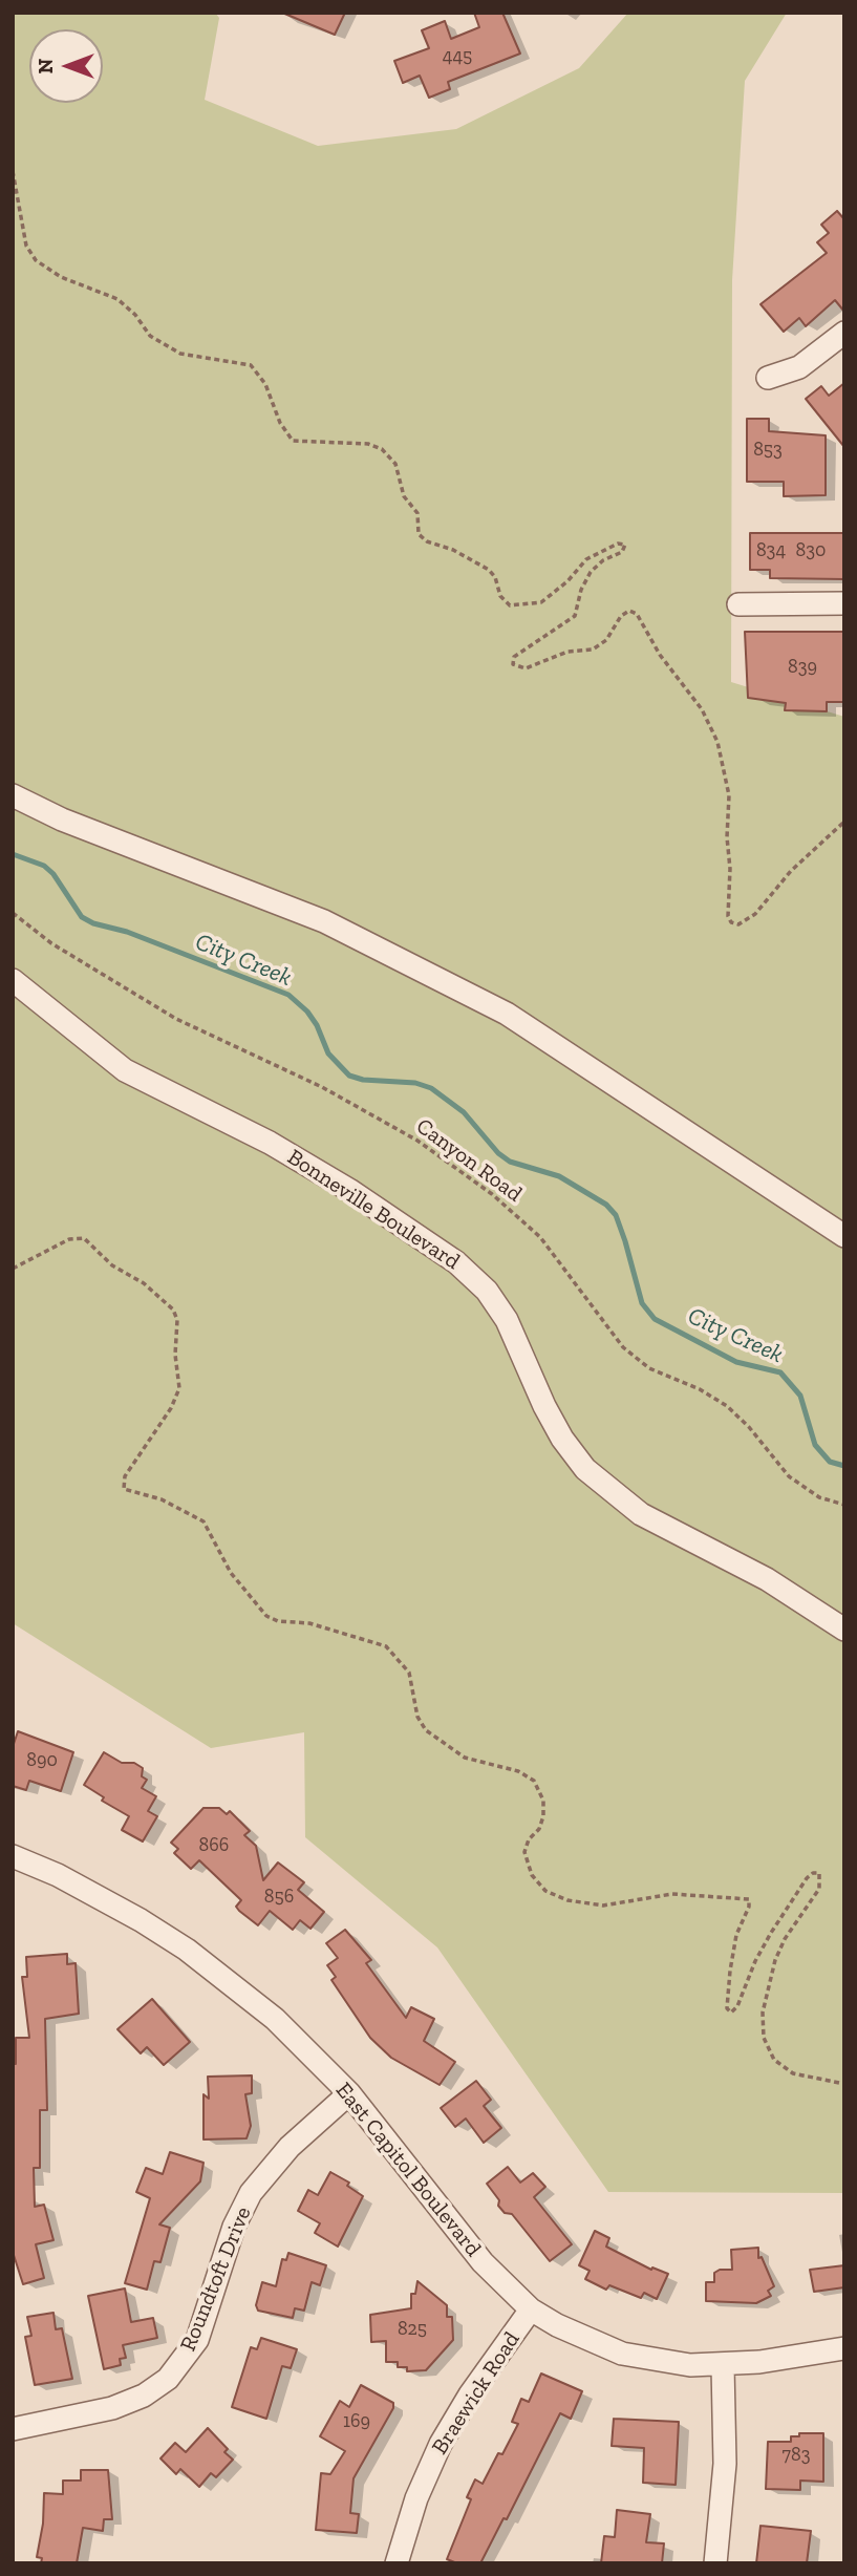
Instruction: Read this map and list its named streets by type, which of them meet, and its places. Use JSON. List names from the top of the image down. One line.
{"streets":{"street":["Bonneville Boulevard","East Capitol Boulevard","Roundtoft Drive","Braewick Road"],"path":["Canyon Road"]},"crossings":[["East Capitol Boulevard","Roundtoft Drive"],["East Capitol Boulevard","Braewick Road"]],"water":["City Creek"],"house_numbers":["445","853","834","830","839","890","866","856","825","169","783"],"north":"left"}
